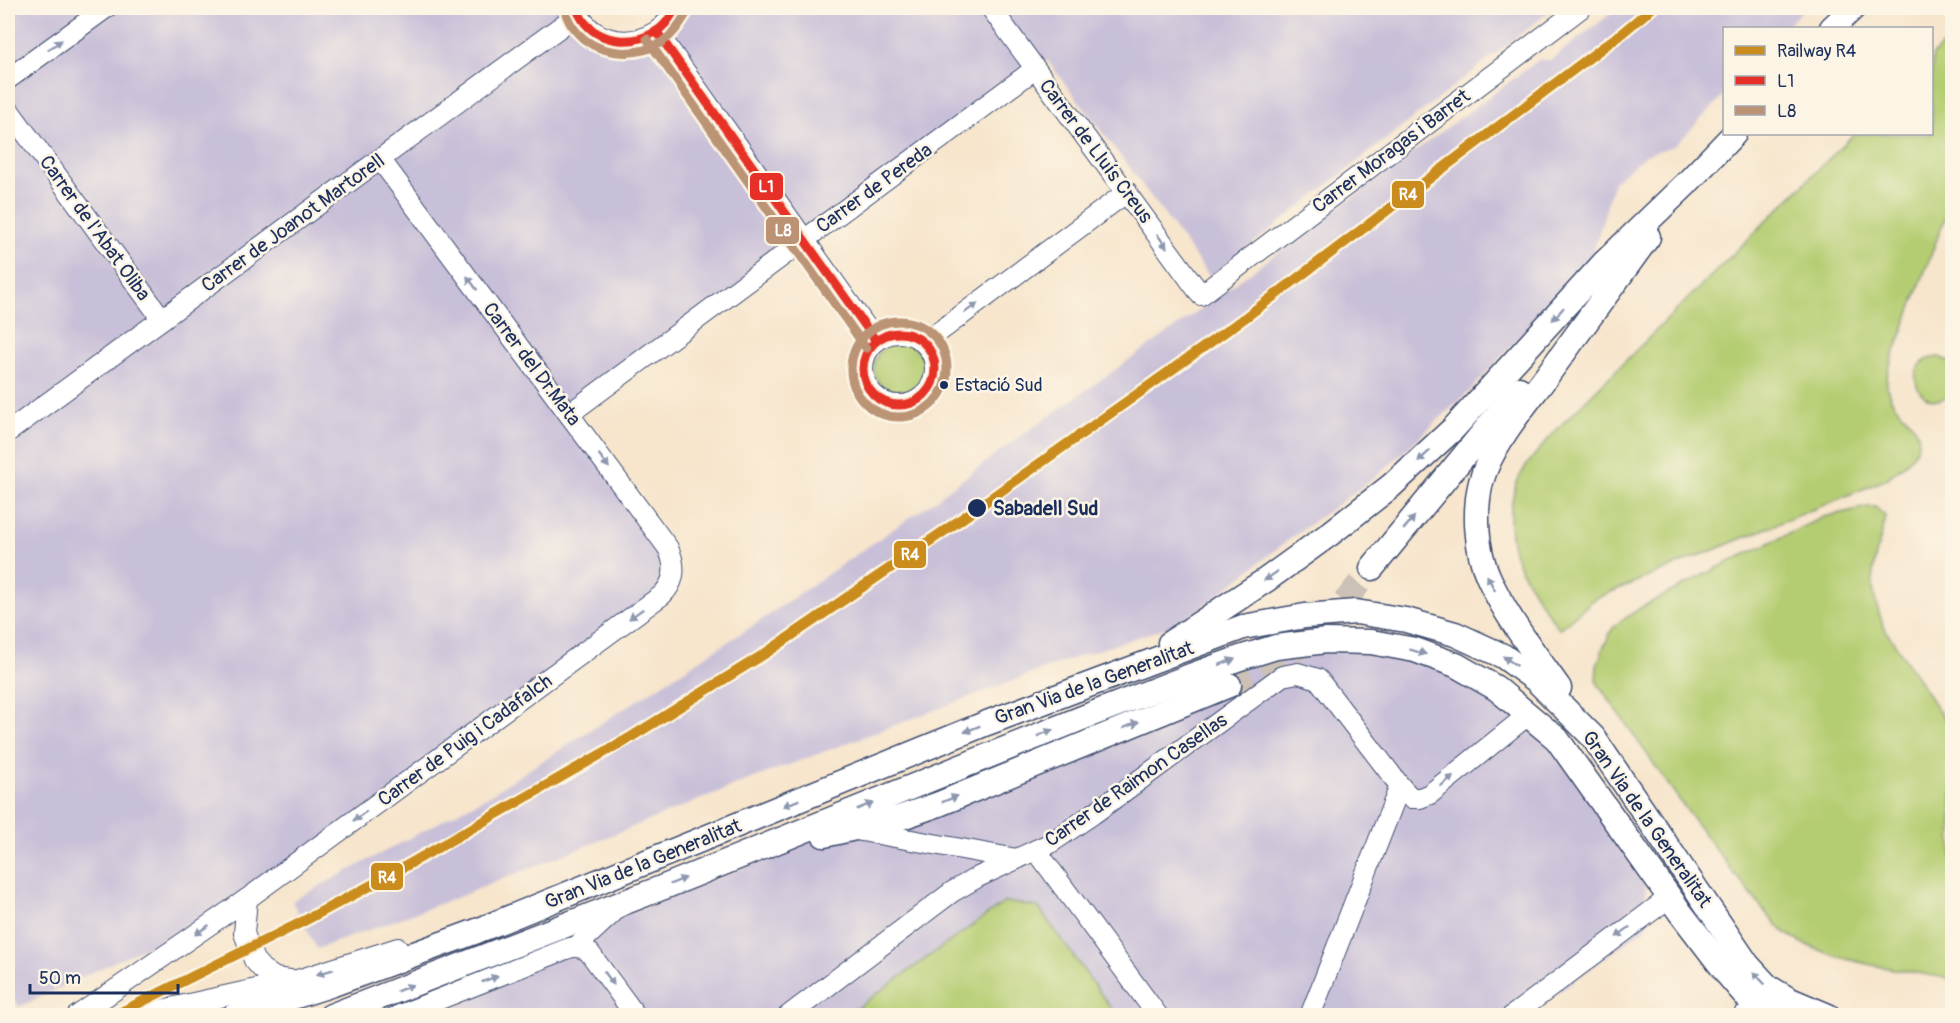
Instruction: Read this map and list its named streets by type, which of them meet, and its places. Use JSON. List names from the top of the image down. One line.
{"streets":{"street":["Carrer de Lluís Creus","Carrer Moragas i Barret","Carrer de Pereda","Carrer de Joanot Martorell","Carrer de l'Abat Oliba","Carrer del Dr.Mata","Gran Via de la Generalitat","Carrer de Puig i Cadafalch","Carrer de Raimon Casellas"]},"crossings":[["Carrer de Lluís Creus","Carrer Moragas i Barret"],["Carrer de Lluís Creus","Carrer de Pereda"],["Carrer de Pereda","Carrer del Dr.Mata"],["Carrer de Joanot Martorell","Carrer de l'Abat Oliba"],["Carrer de Joanot Martorell","Carrer del Dr.Mata"],["Carrer del Dr.Mata","Carrer de Puig i Cadafalch"]],"one_way":["Carrer de Lluís Creus"],"places":["Estació Sud","Sabadell Sud"],"lines":["rail line R4","transit line L1","transit line L8"],"legend":["Railway R4","L1","L8"],"scale_bar":"50 m"}
